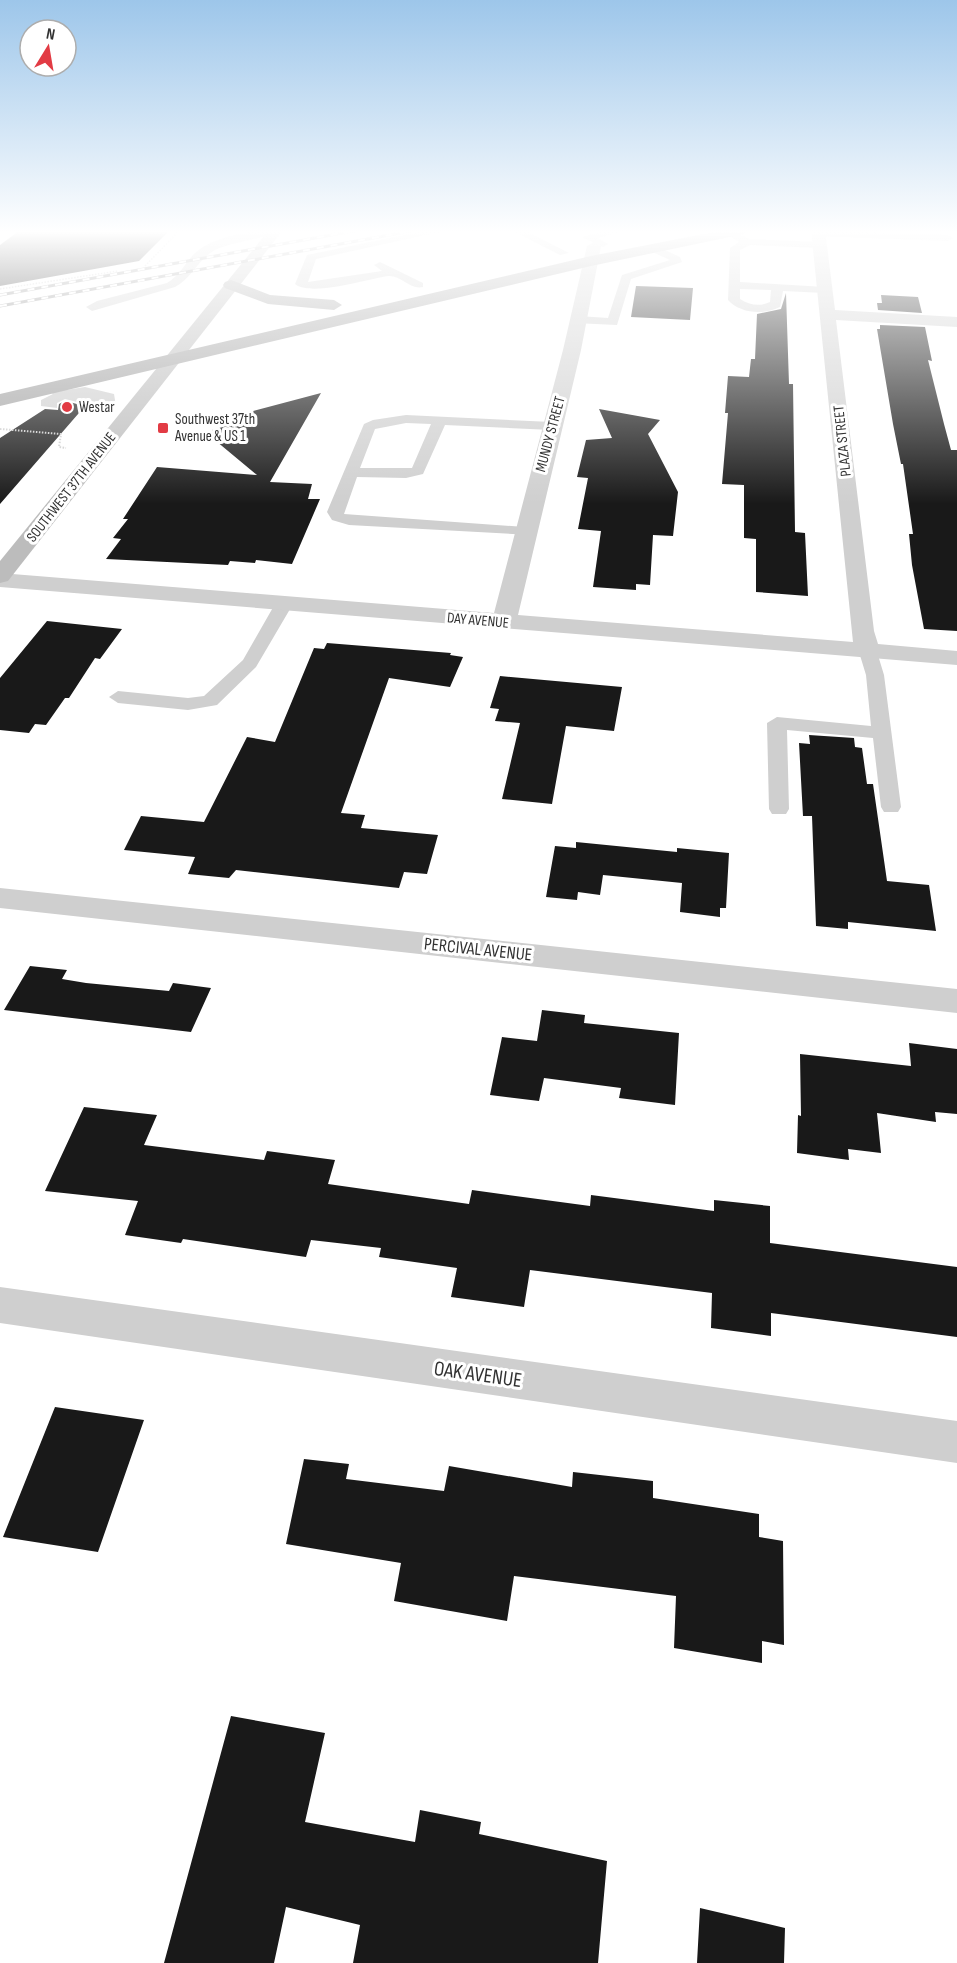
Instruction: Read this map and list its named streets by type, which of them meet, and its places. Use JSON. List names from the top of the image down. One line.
{"streets":{"main road":["SOUTHWEST 37TH AVENUE"],"street":["MUNDY STREET","PLAZA STREET","DAY AVENUE","PERCIVAL AVENUE","OAK AVENUE"]},"crossings":[["MUNDY STREET","DAY AVENUE"],["PLAZA STREET","DAY AVENUE"],["SOUTHWEST 37TH AVENUE","DAY AVENUE"]],"places":{"other":["Westar"],"transit":["Southwest 37th Avenue & US 1"]},"north":"top"}
